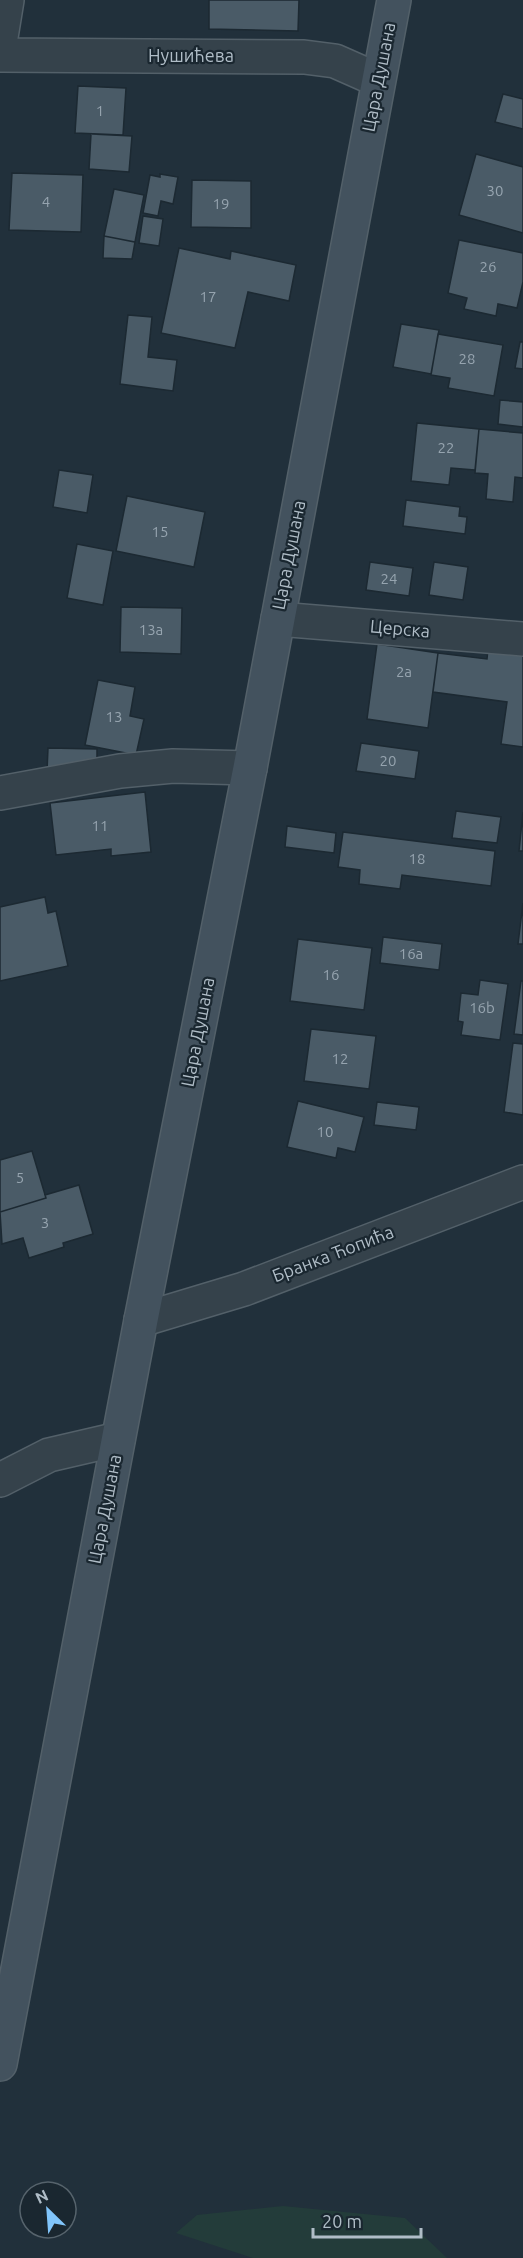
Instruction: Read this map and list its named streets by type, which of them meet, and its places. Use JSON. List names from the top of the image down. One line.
{"streets":{"main road":["Цара Душана"],"street":["Нушићева","Церска","Бранка Ћопића"]},"crossings":[["Нушићева","Цара Душана"],["Цара Душана","Церска"],["Цара Душана","Бранка Ћопића"]],"house_numbers":["1","30","4","19","26","17","28","22","15","24","13a","2a","13","20","11","18","16a","16","16b","12","10","5","3"],"scale_bar":"20 m","north":"top left"}
